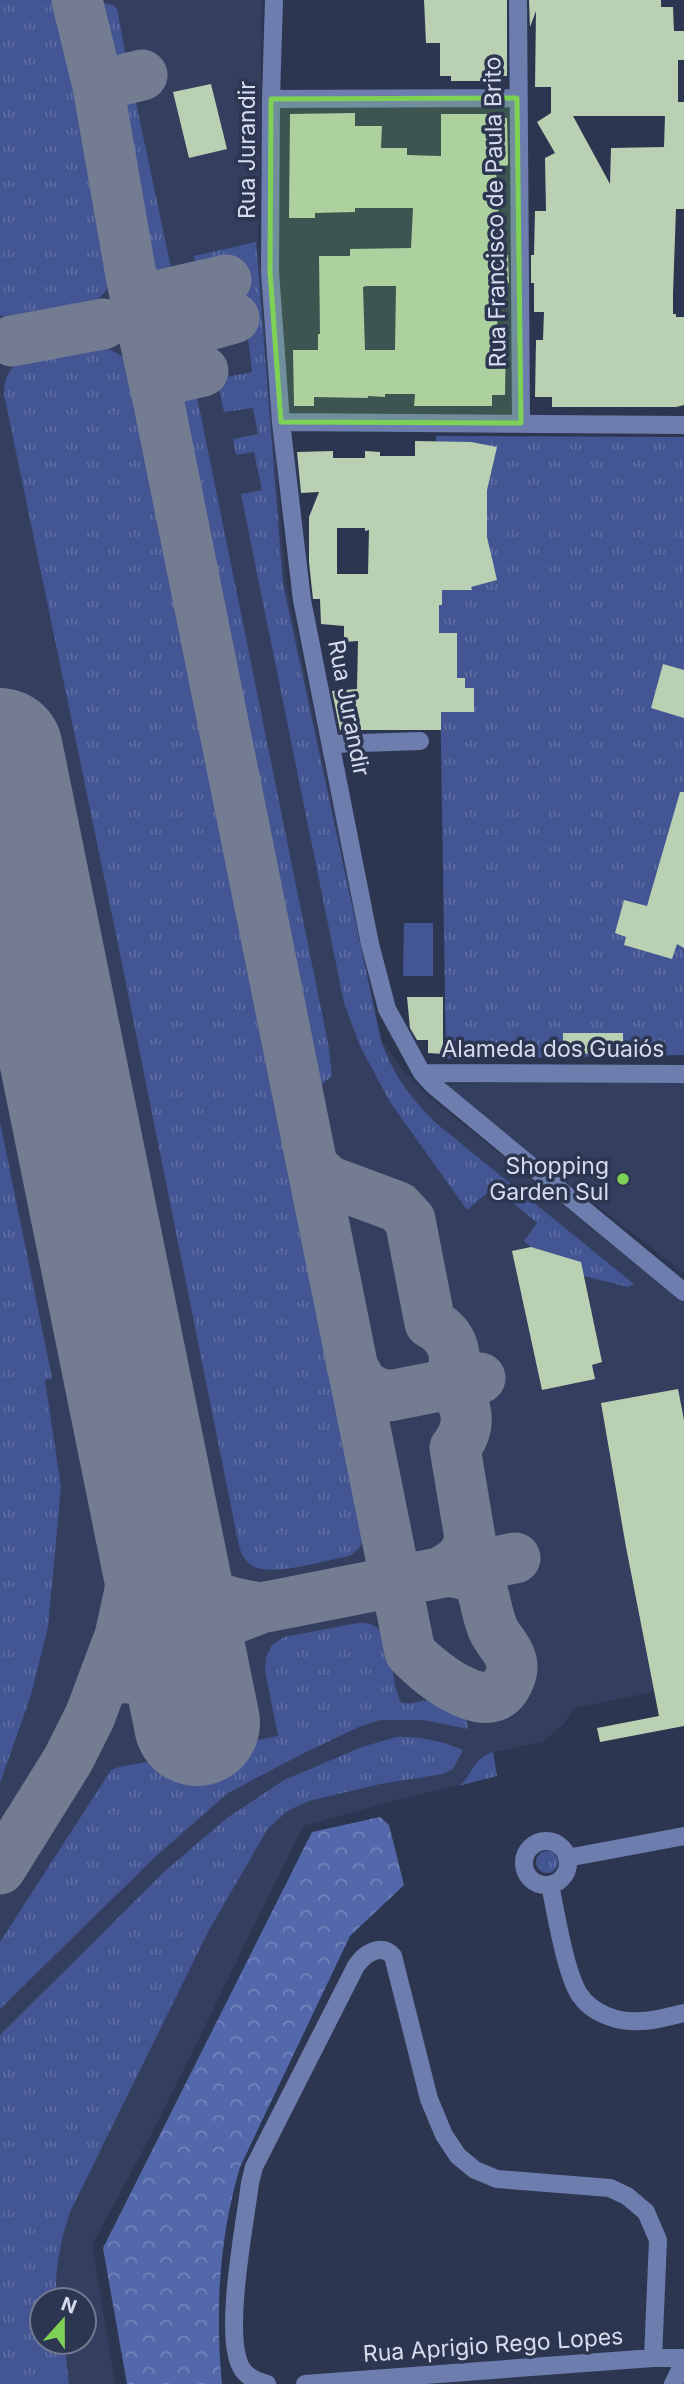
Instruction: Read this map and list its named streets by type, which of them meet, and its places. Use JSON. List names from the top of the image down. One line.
{"streets":{"street":["Rua Jurandir","Rua Francisco de Paula Brito","Alameda dos Guaiós","Rua Aprigio Rego Lopes"]},"crossings":[["Rua Jurandir","Alameda dos Guaiós"]],"places":["Shopping Garden Sul"],"north":"top"}
